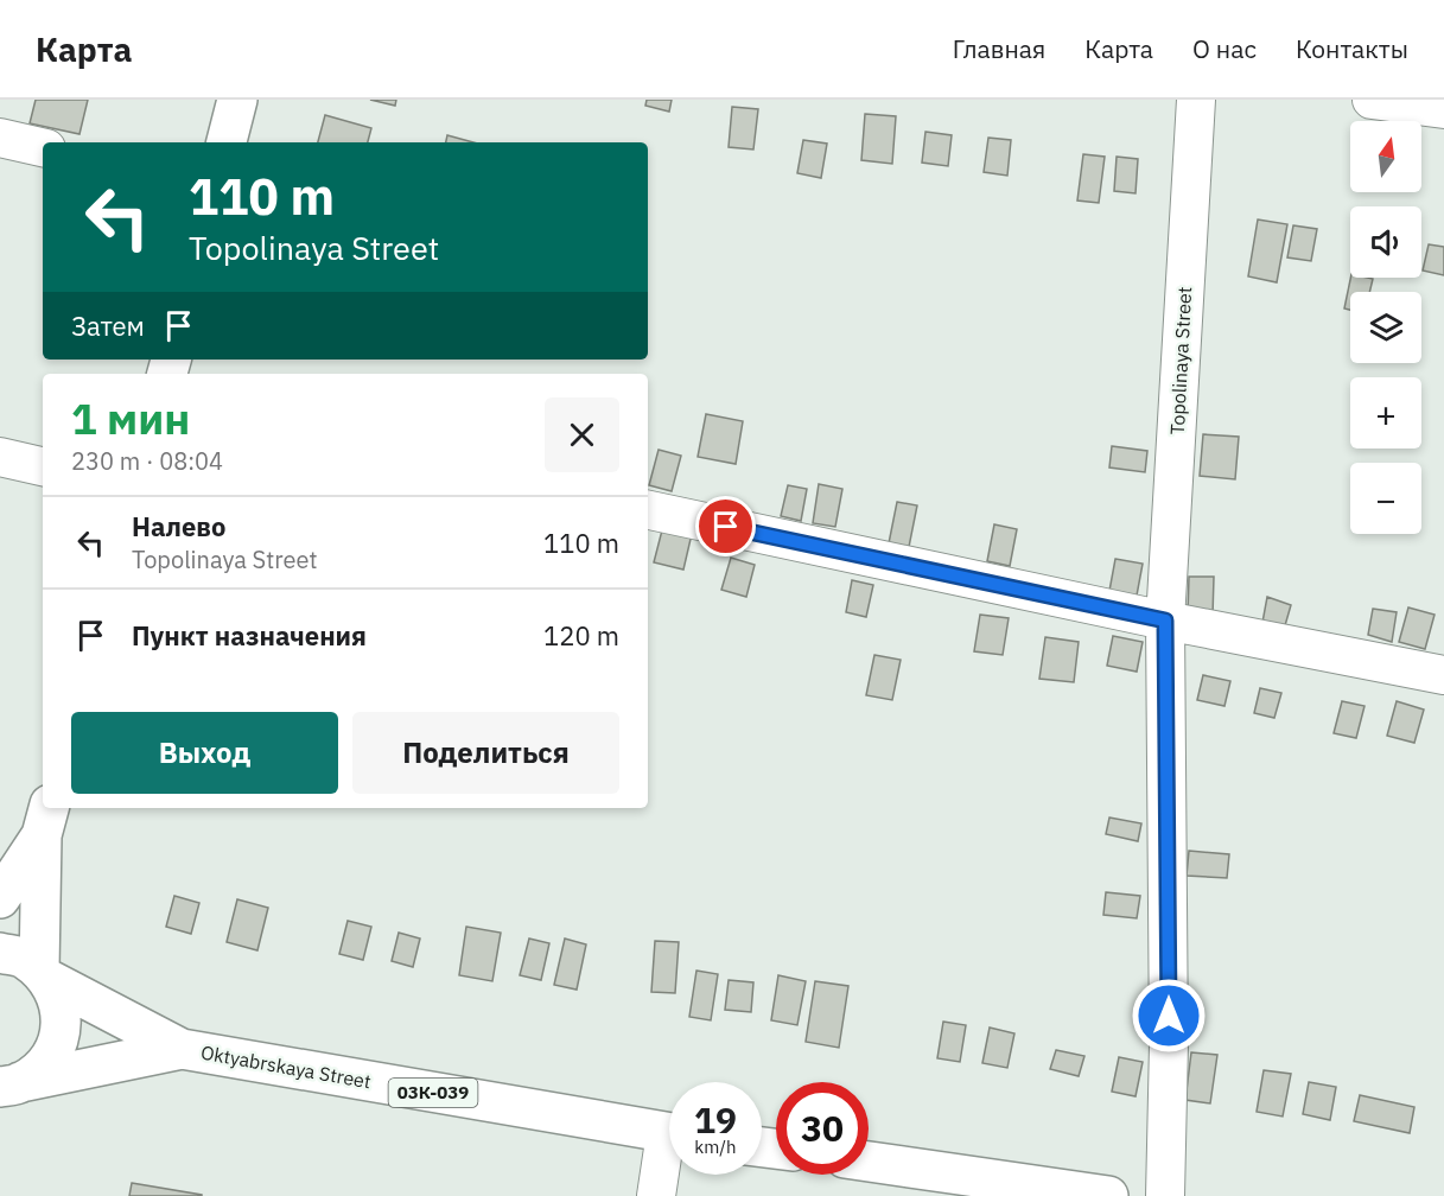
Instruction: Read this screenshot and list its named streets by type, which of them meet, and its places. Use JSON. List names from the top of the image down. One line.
{"streets":{"main road":["Oktyabrskaya Street","03К-039"],"street":["Topolinaya Street"]},"north":"top","page":{"header":"Карта","nav":["Главная","Карта","О нас","Контакты"],"map_buttons":["+","−"],"turn":["110 m","Topolinaya Street"],"then":"Затем","heading":["1 мин","230 m · 08:04"],"list":[{"name":"Налево","note":"Topolinaya Street","value":"110 m"},{"name":"Пункт назначения","value":"120 m"}],"buttons":["Выход","Поделиться"],"speed":"19 km/h","limit":"30"}}
